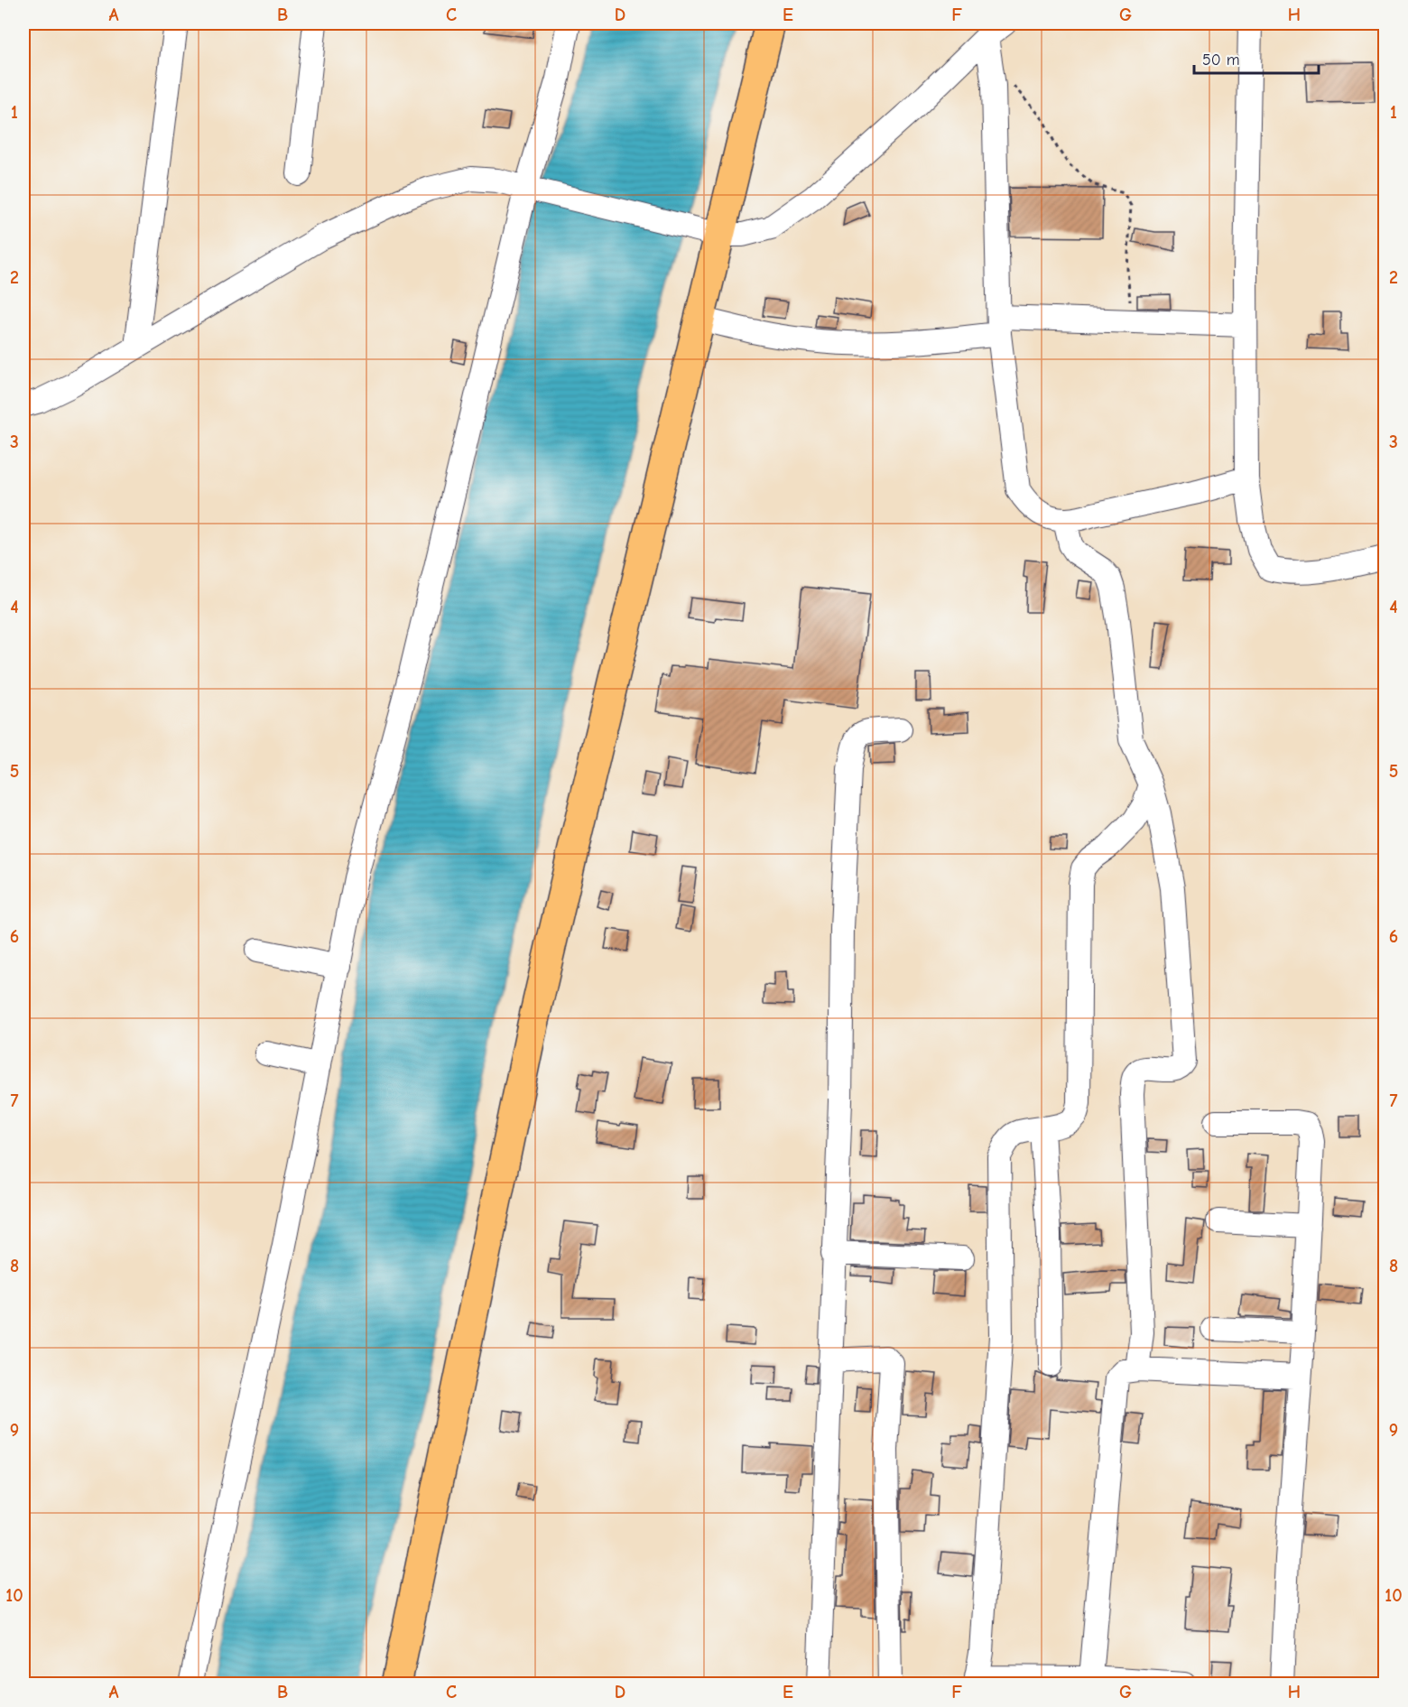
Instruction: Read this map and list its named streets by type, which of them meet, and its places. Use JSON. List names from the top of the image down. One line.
{"scale_bar":"50 m","grid":{"columns":["A","B","C","D","E","F","G","H"],"rows":["1","2","3","4","5","6","7","8","9","10"]}}
